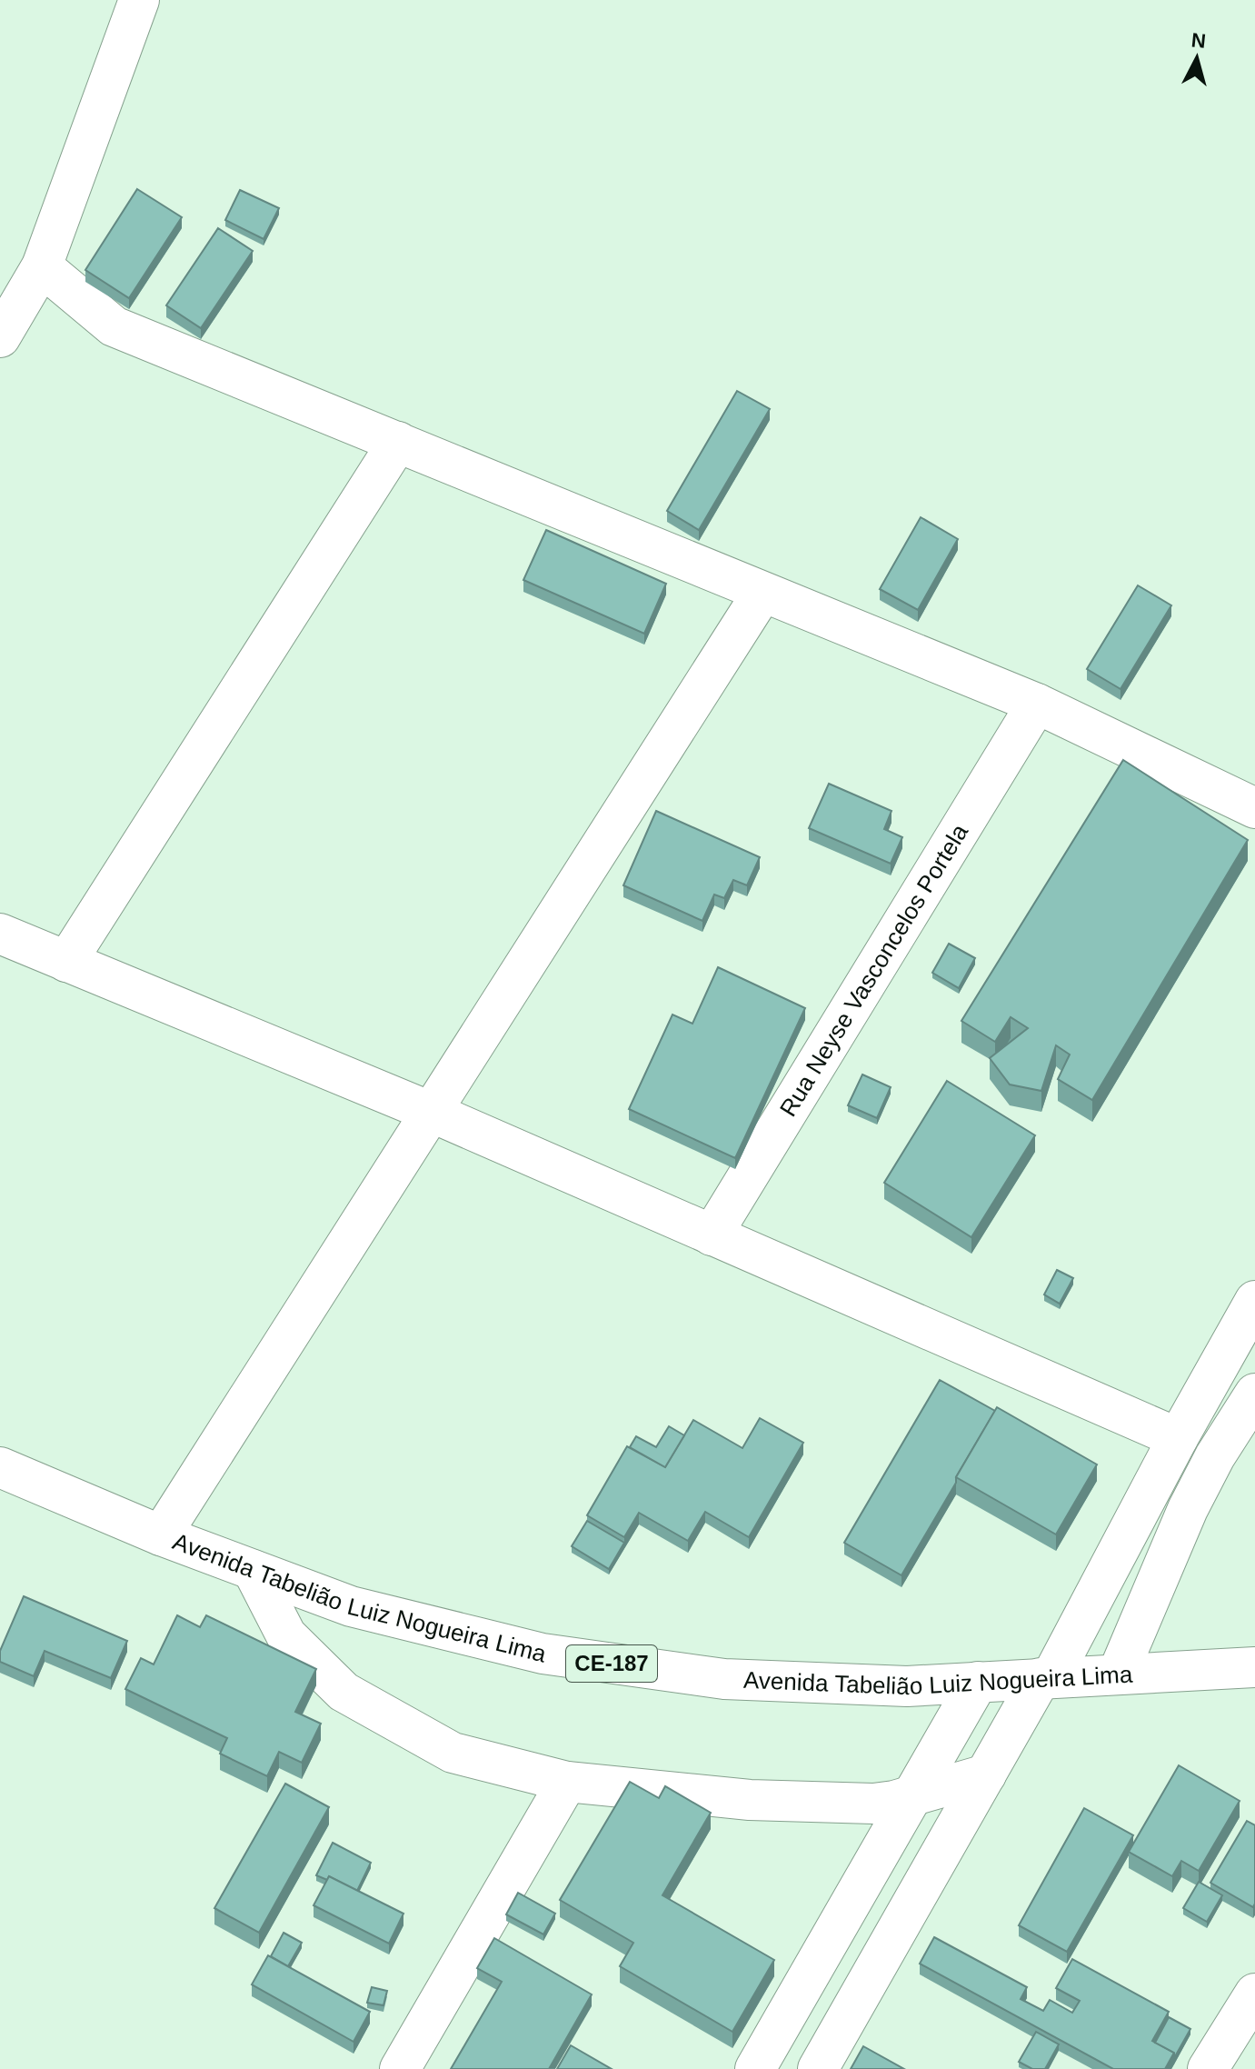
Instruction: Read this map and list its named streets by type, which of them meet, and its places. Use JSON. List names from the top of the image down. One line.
{"streets":{"main road":["Rua Neyse Vasconcelos Portela","Avenida Tabelião Luiz Nogueira Lima","CE-187"]},"north":"top"}
